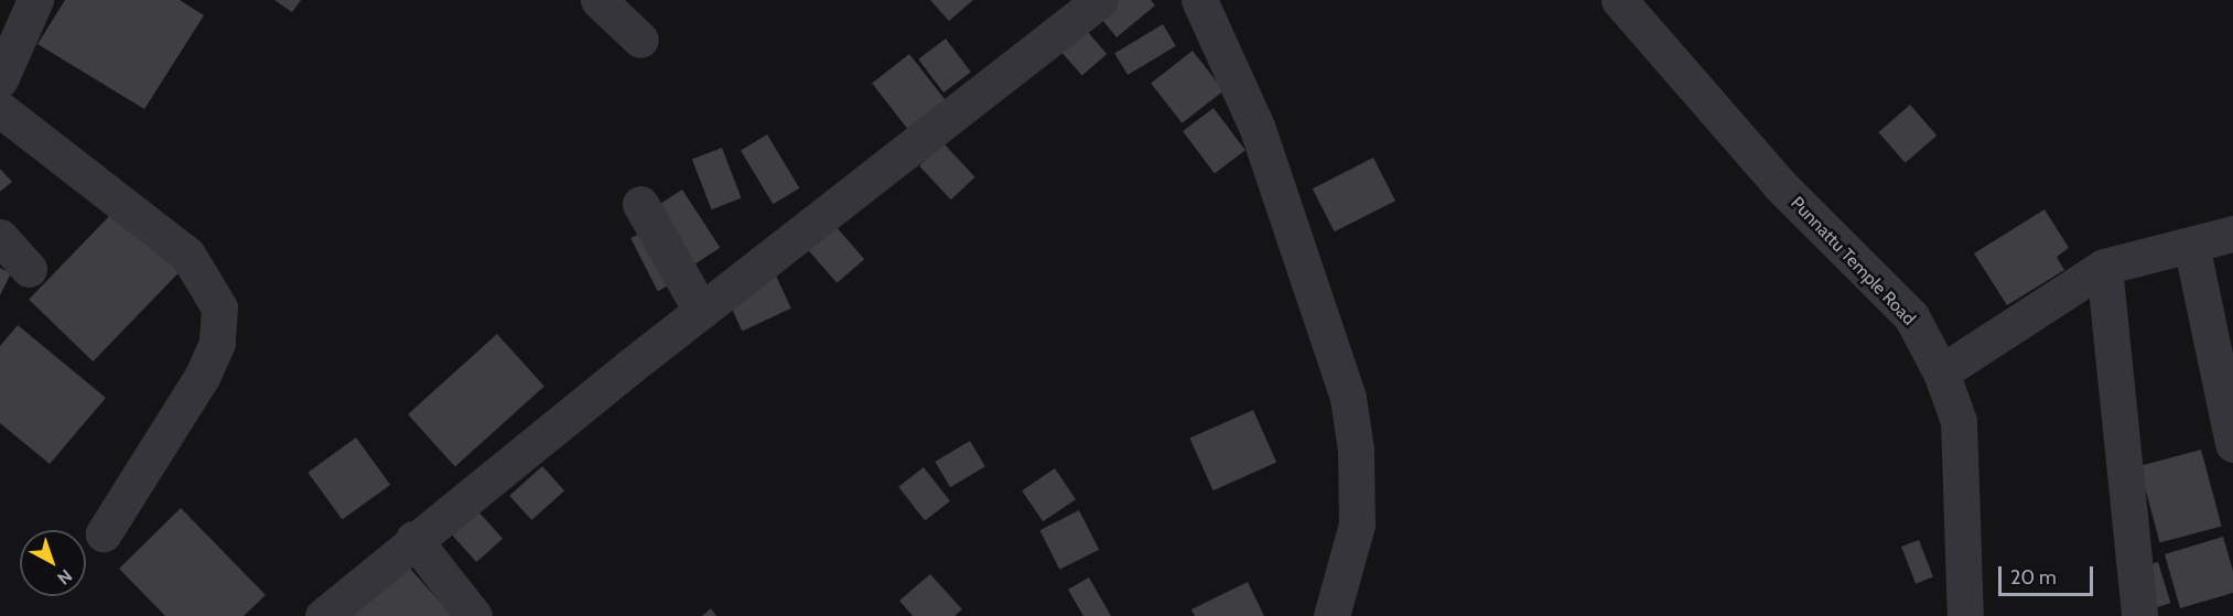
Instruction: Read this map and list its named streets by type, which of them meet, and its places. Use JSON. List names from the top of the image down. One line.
{"streets":{"street":["Punnattu Temple Road"]},"scale_bar":"20 m","north":"bottom right"}
